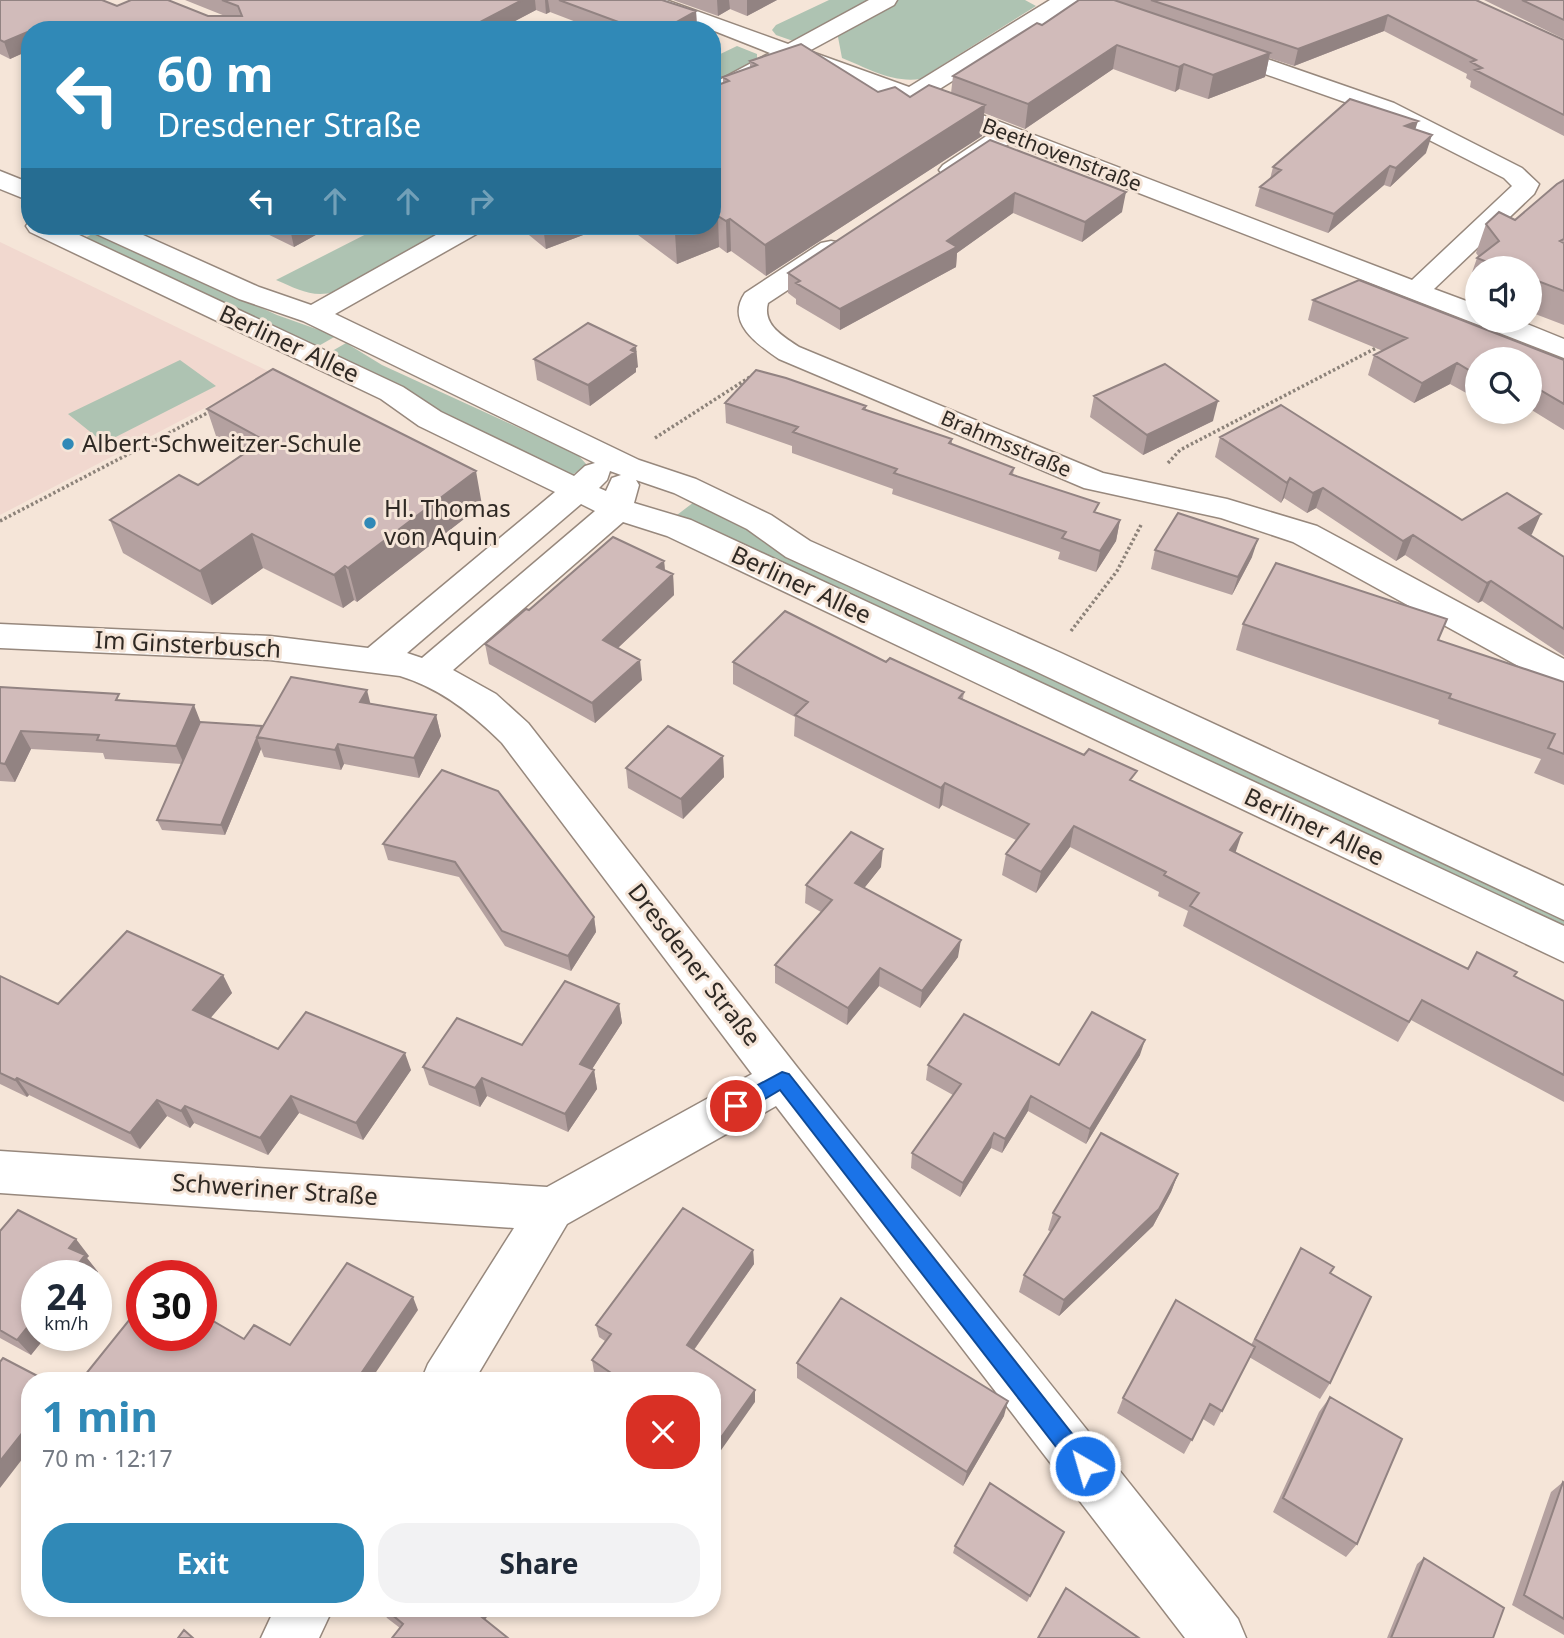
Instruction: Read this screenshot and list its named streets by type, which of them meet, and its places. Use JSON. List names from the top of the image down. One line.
{"streets":{"street":["Beethovenstraße","Berliner Allee","Brahmsstraße","Im Ginsterbusch","Dresdener Straße","Schweriner Straße"]},"crossings":[["Im Ginsterbusch","Dresdener Straße"]],"places":["Albert-Schweitzer-Schule","Hl. Thomas von Aquin"],"page":{"turn":["60 m","Dresdener Straße"],"speed":"24 km/h","limit":"30","heading":["1 min","70 m · 12:17"],"buttons":["Exit","Share"]}}
